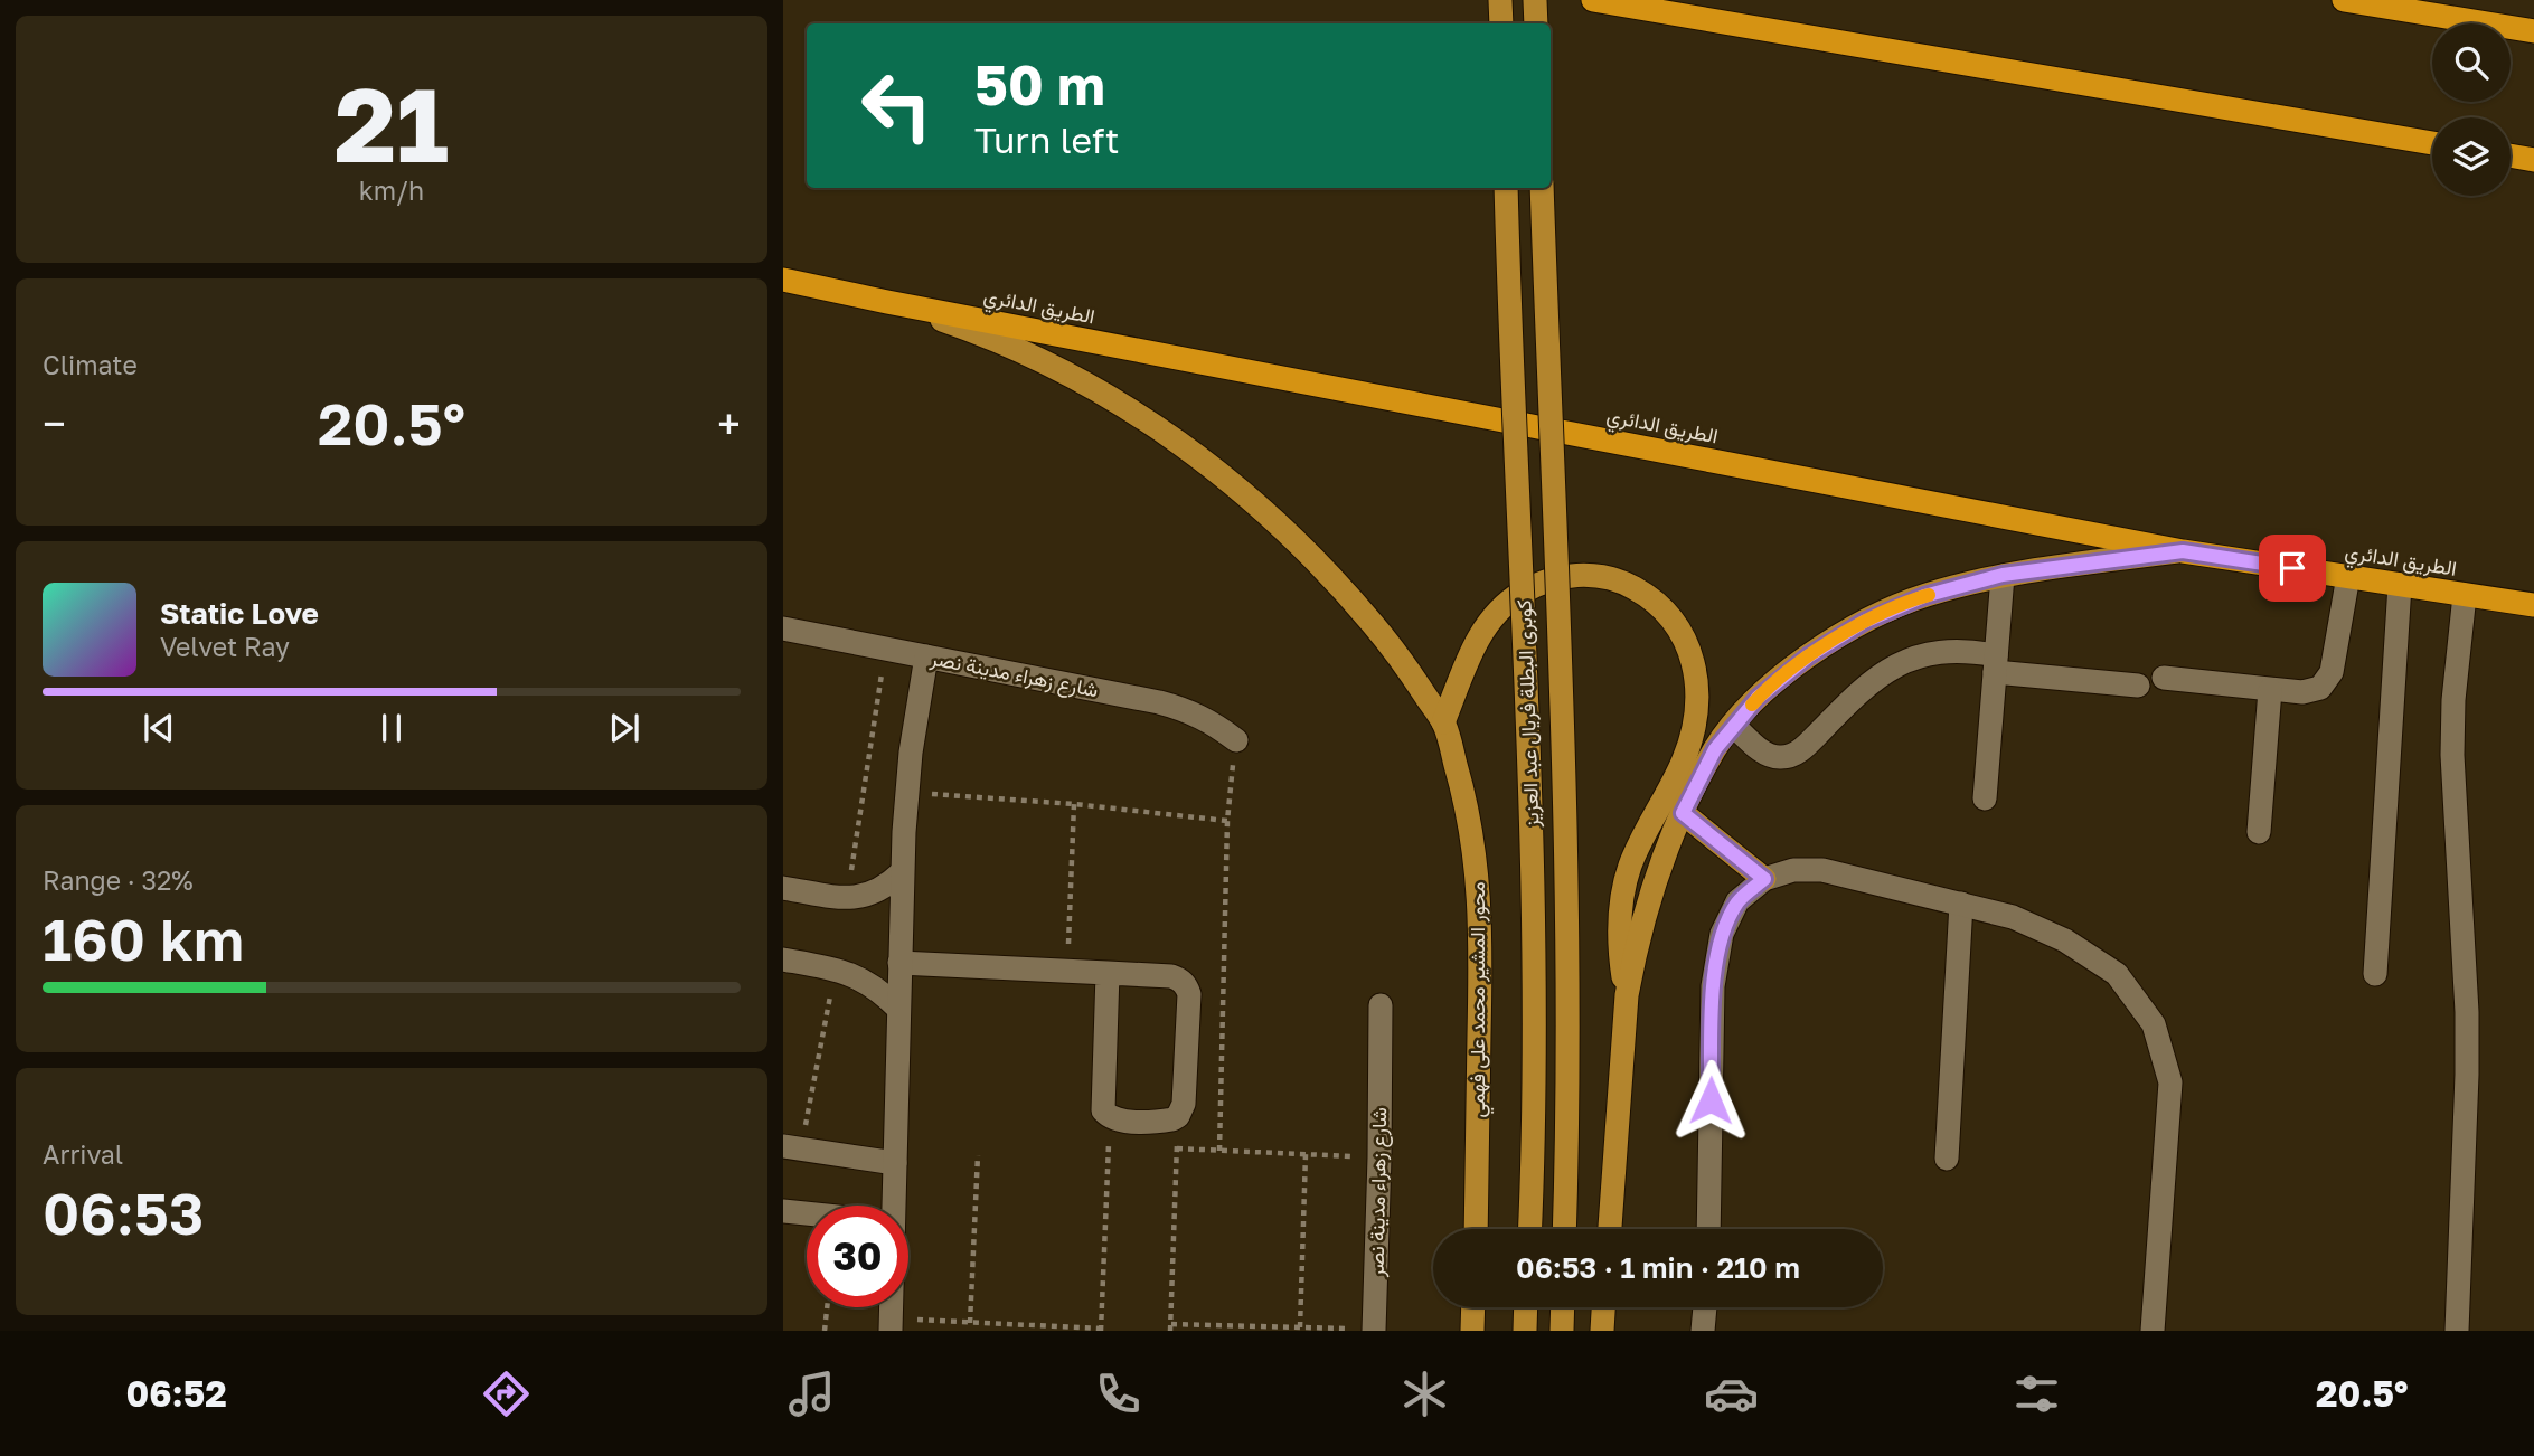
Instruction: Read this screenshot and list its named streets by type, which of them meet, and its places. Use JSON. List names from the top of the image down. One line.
{"streets":{"highway":["الطريق الدائري"],"main road":["كوبرى البطلة فريال عبد العزيز","محور المشير محمد على فهمي"],"street":["شارع زهراء مدينة نصر"]},"crossings":[["الطريق الدائري","محور المشير محمد على فهمي"]],"page":{"tile":[["21","km/h"],"Climate",["Range · 32%","160 km"],["Arrival","06:53"]],"turn":["50 m","Turn left"],"heat":["−","20.5°","+"],"song":["Static Love","Velvet Ray"],"limit":"30","trip":"06:53 · 1 min · 210 m","tabs":["06:52","20.5°"]}}
